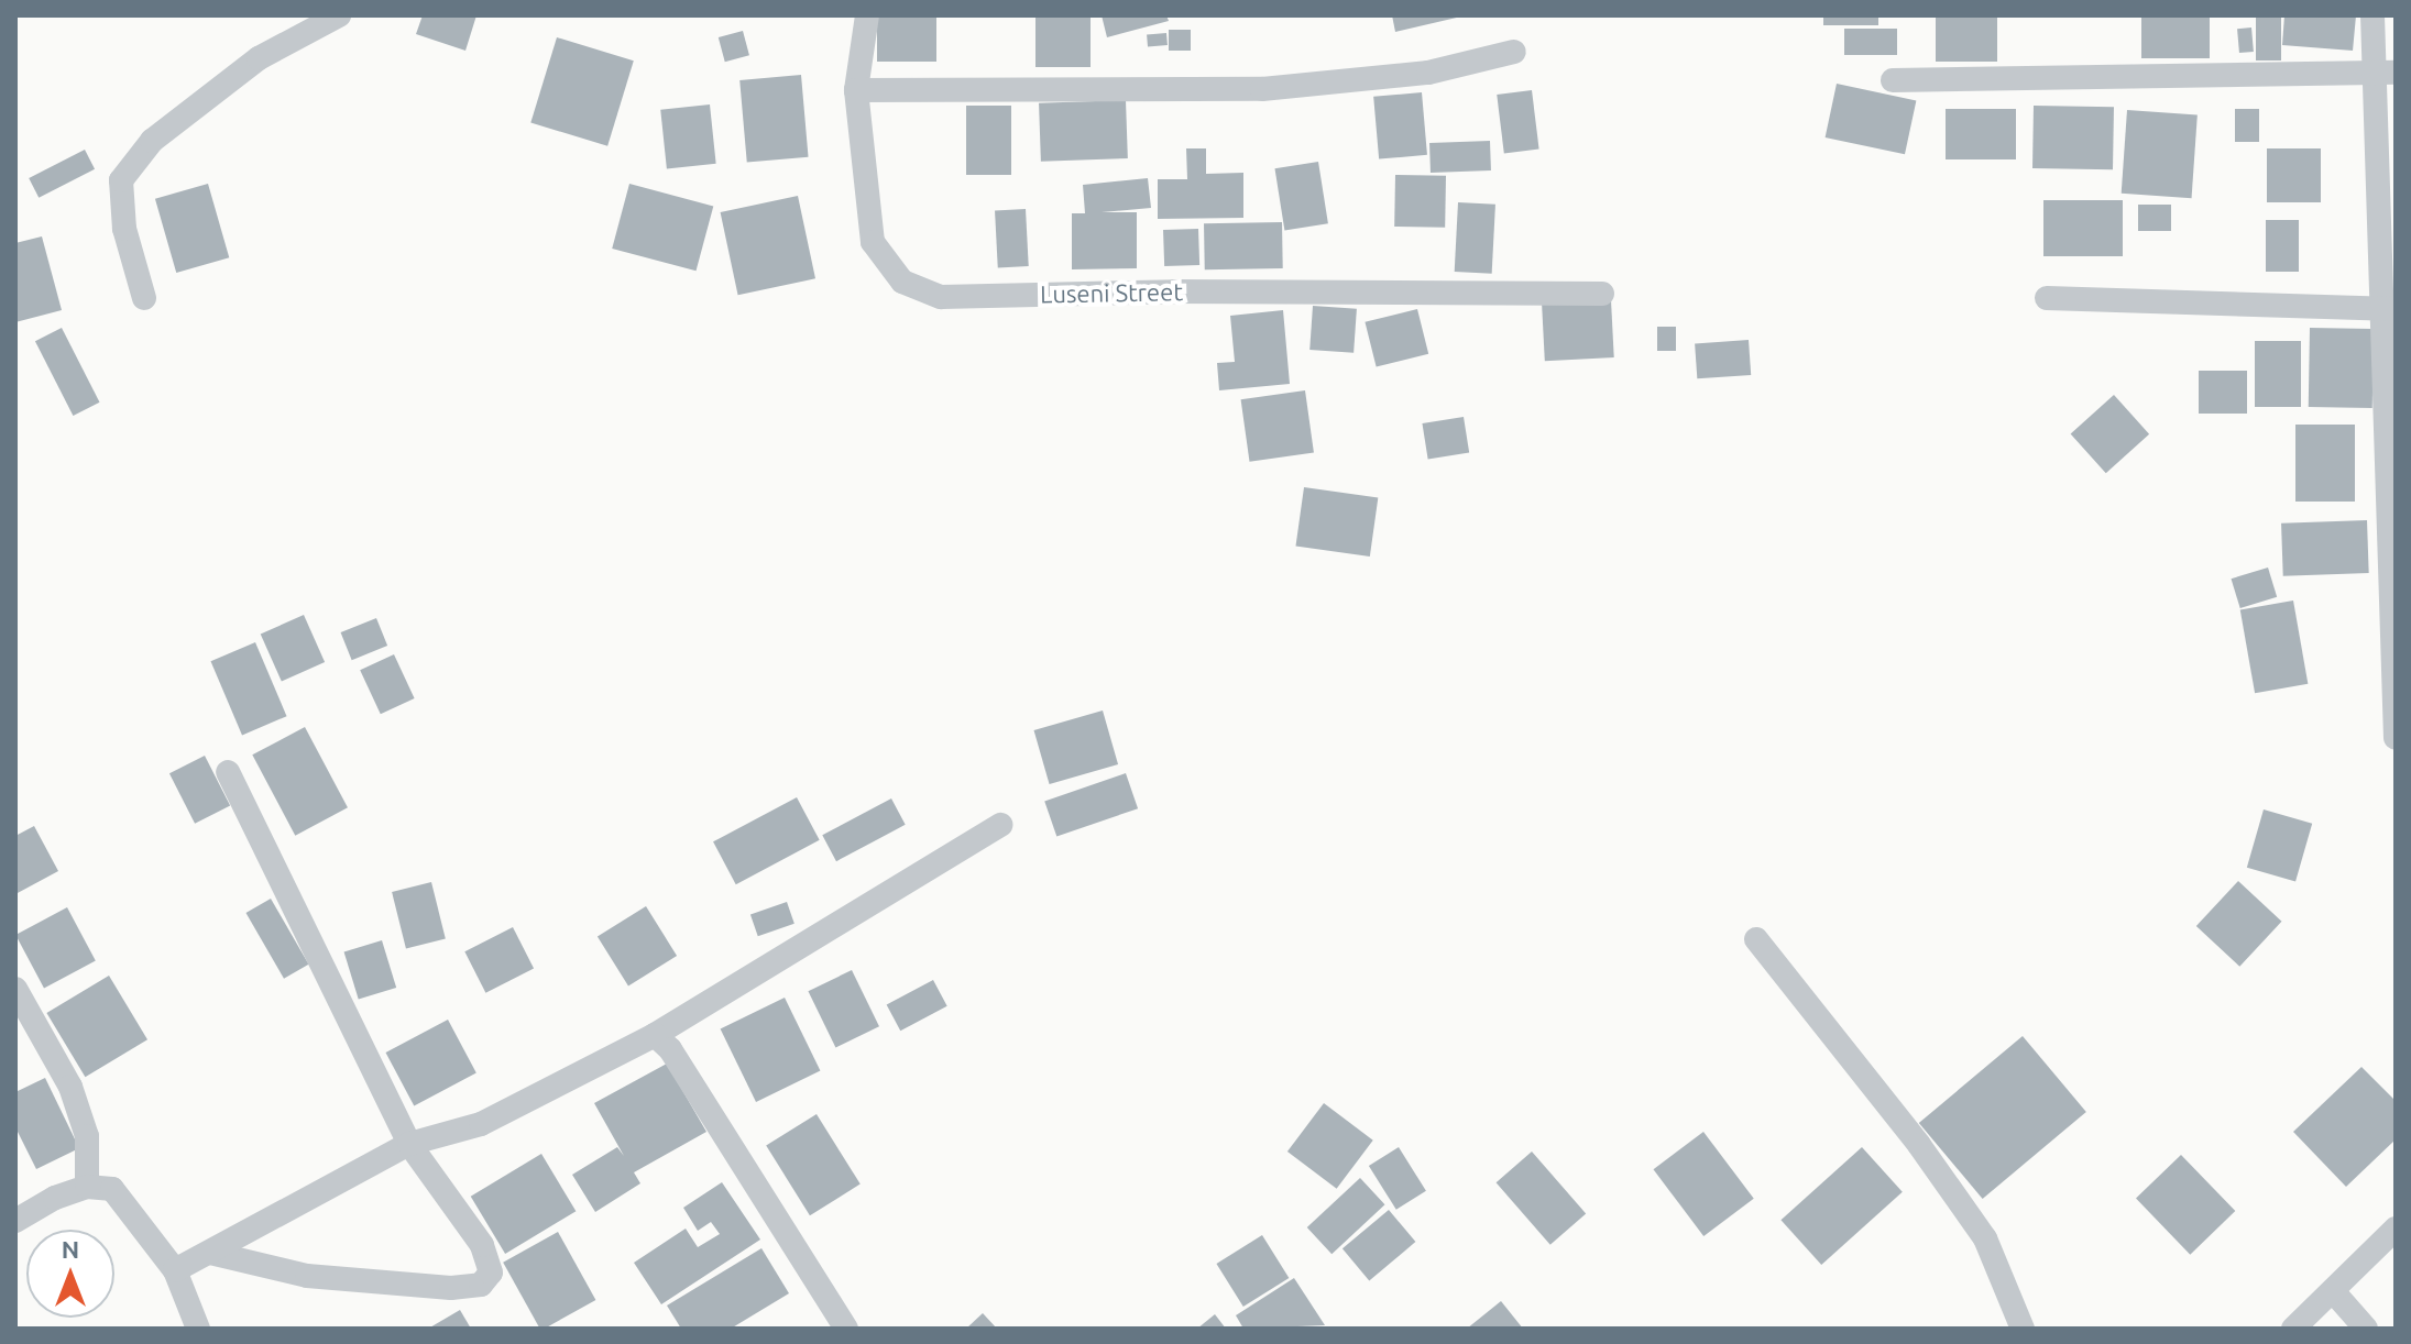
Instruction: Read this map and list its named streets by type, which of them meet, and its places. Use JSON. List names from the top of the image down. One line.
{"streets":{"street":["Luseni Street"]},"north":"top"}
